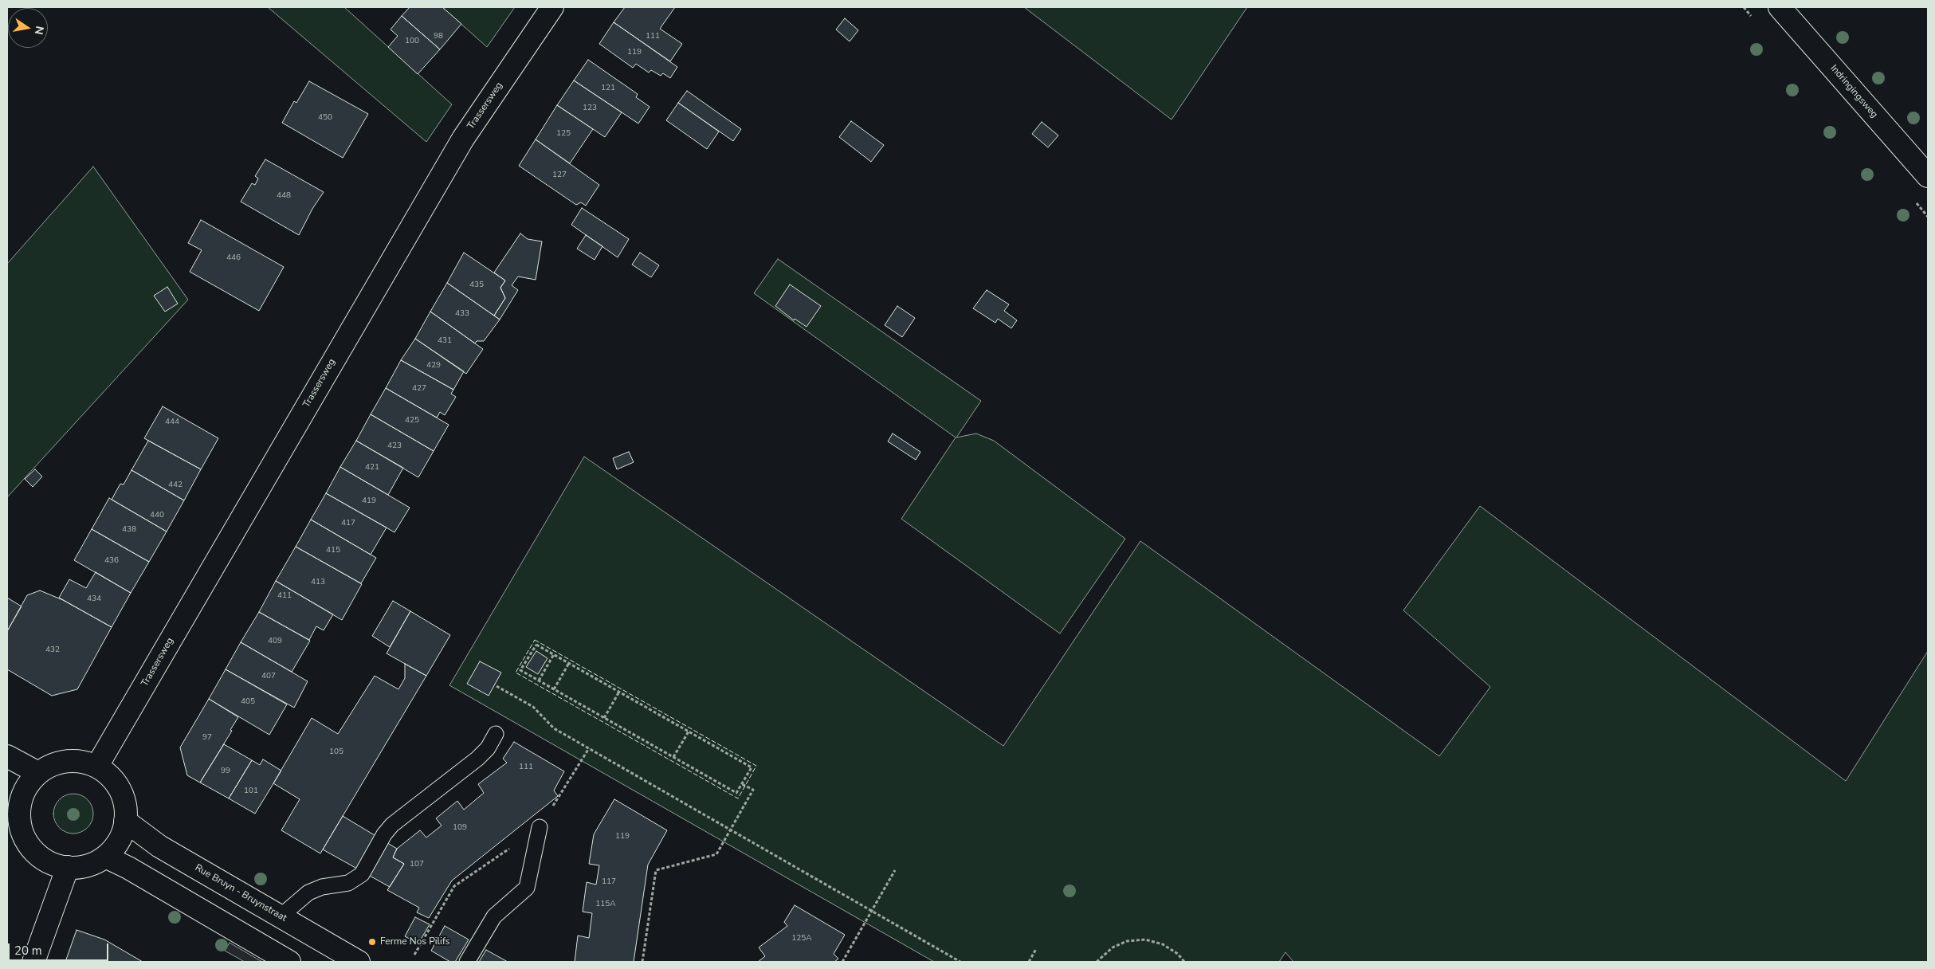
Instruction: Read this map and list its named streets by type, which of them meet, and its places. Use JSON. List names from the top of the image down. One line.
{"streets":{"street":["Indringingsweg","Trassersweg","Rue Bruyn - Bruynstraat"]},"crossings":[["Trassersweg","Rue Bruyn - Bruynstraat"]],"places":["Ferme Nos Pilifs"],"house_numbers":["98","111","100","119","121","123","450","125","127","448","446","435","433","431","429","427","425","444","423","421","442","419","440","417","438","415","436","413","411","434","409","432","407","405","97","105","111","99","101","109","119","107","117","115A","125A"],"scale_bar":"20 m","north":"right"}
